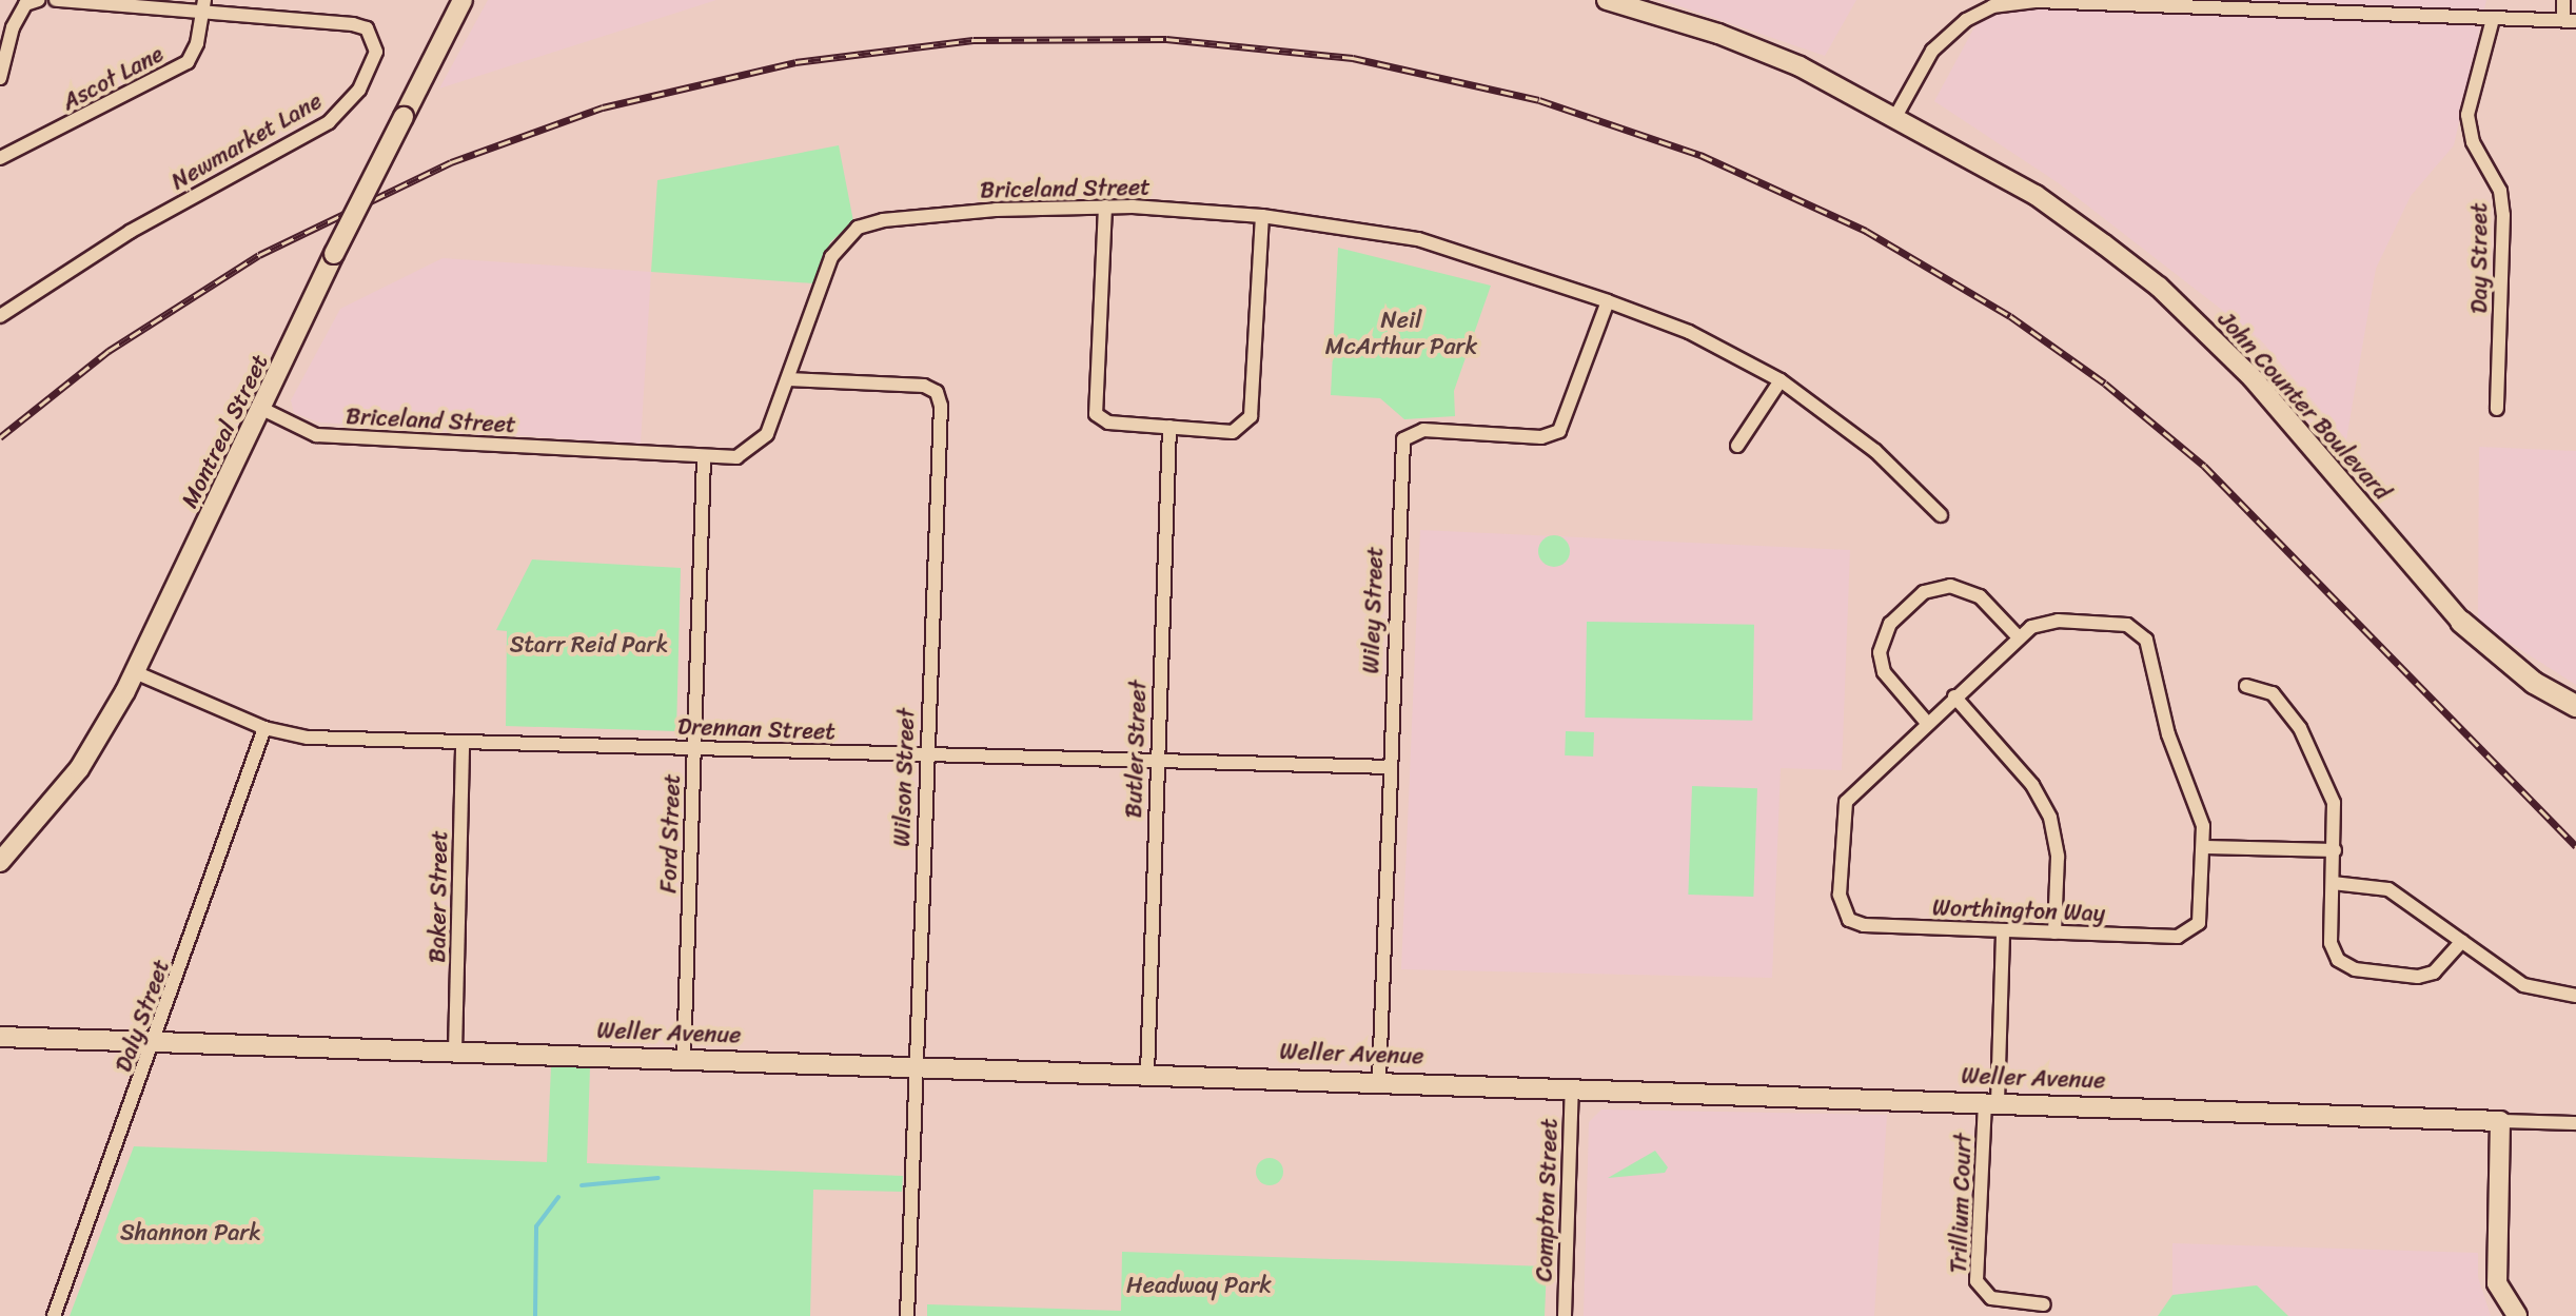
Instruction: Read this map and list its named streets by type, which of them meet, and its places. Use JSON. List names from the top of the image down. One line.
{"streets":{"main road":["John Counter Boulevard"],"street":["Ascot Lane","Newmarket Lane","Briceland Street","Day Street","Montreal Street","Wiley Street","Drennan Street","Butler Street","Wilson Street","Ford Street","Baker Street","Worthington Way","Daly Street","Weller Avenue","Compton Street","Trillium Court"]},"crossings":[["Ascot Lane","Newmarket Lane"],["Briceland Street","Montreal Street"],["Briceland Street","Wiley Street"],["Briceland Street","Wilson Street"],["Briceland Street","Ford Street"],["Montreal Street","Drennan Street"],["Wiley Street","Drennan Street"],["Wiley Street","Weller Avenue"],["Drennan Street","Butler Street"],["Drennan Street","Wilson Street"],["Drennan Street","Ford Street"],["Drennan Street","Baker Street"],["Drennan Street","Daly Street"],["Butler Street","Weller Avenue"],["Wilson Street","Weller Avenue"],["Ford Street","Weller Avenue"],["Baker Street","Weller Avenue"],["Worthington Way","Trillium Court"],["Daly Street","Weller Avenue"],["Weller Avenue","Compton Street"],["Weller Avenue","Trillium Court"]],"parks":["Neil McArthur Park","Starr Reid Park","Shannon Park","Headway Park"]}
